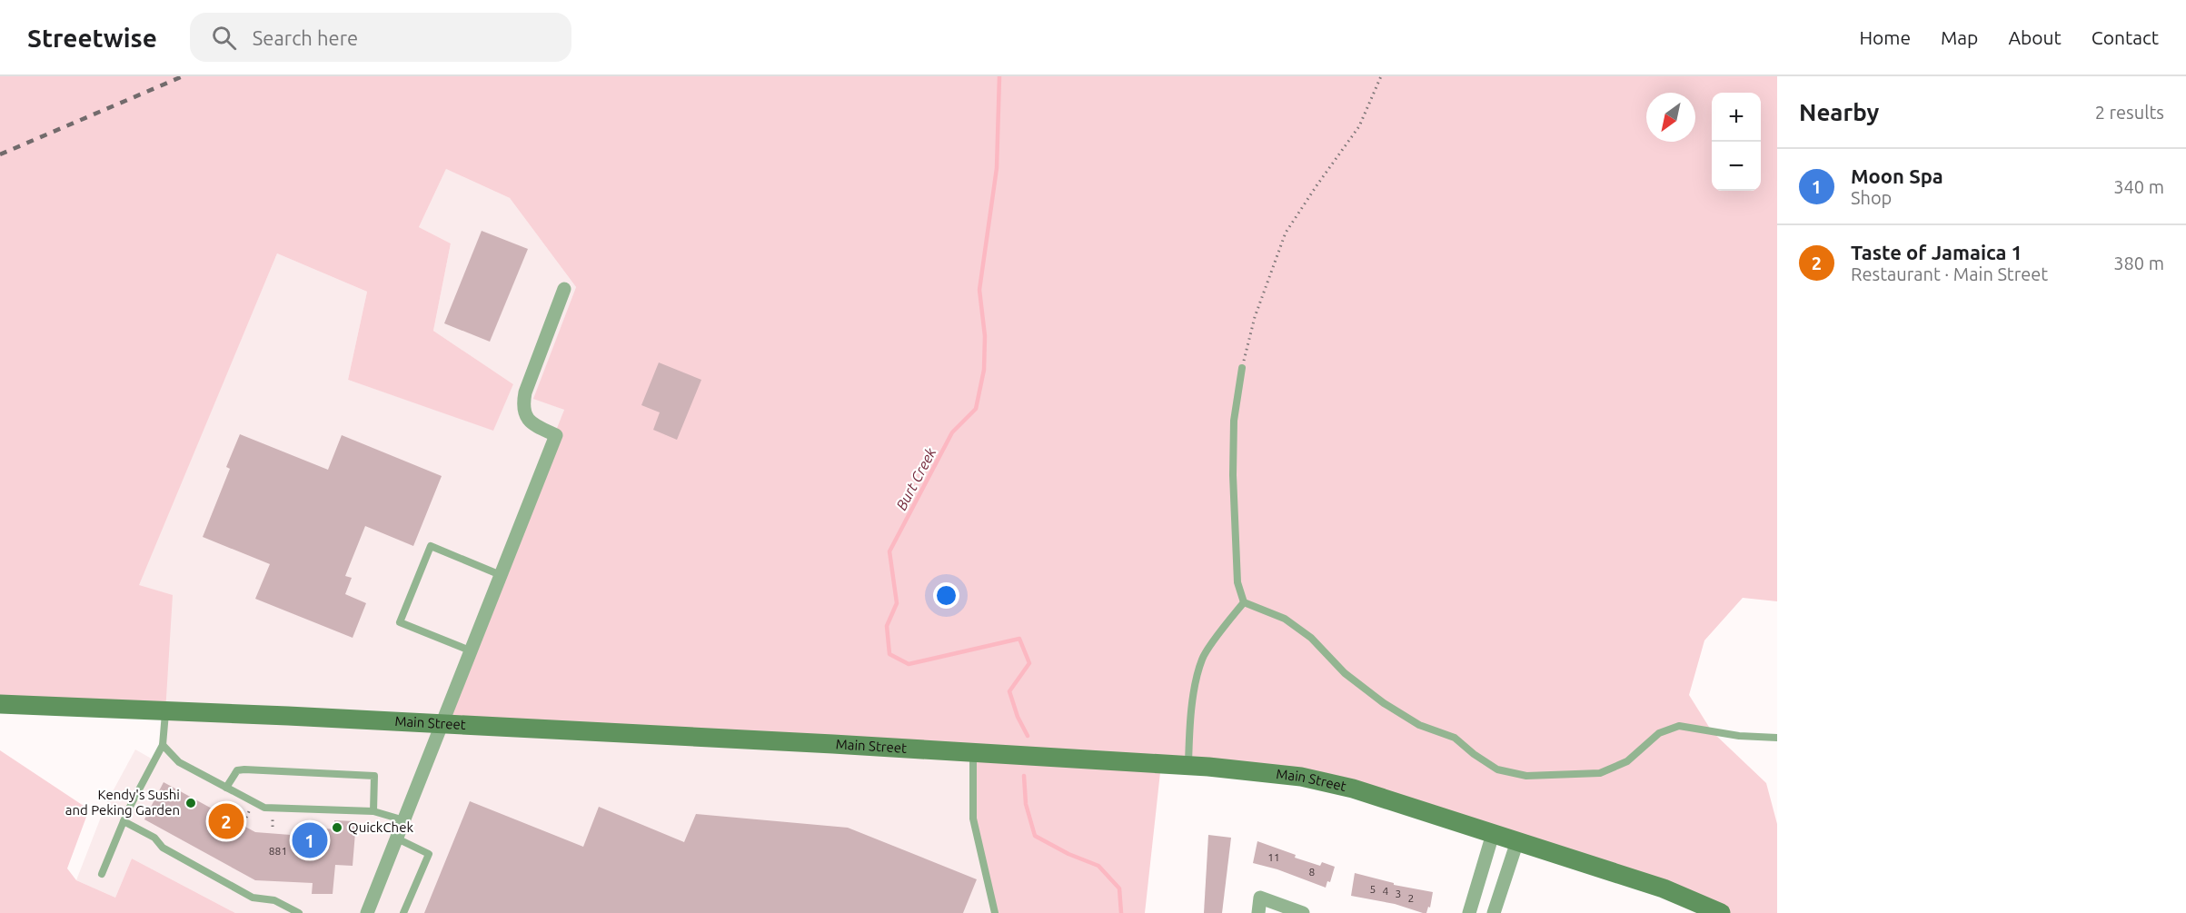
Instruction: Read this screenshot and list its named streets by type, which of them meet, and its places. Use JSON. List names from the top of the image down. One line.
{"streets":{"main road":["Main Street"]},"water":["Burt Creek"],"places":["Kendy's Sushi and Peking Garden","QuickChek"],"house_numbers":["881","11","8","5","4","3","2"],"north":"bottom left","page":{"header":"Streetwise","search":"Search here","nav":["Home","Map","About","Contact"],"heading":["Nearby","2 results"],"map_buttons":["+","−"],"list":[{"mark":"1","name":"Moon Spa","note":"Shop","value":"340 m"},{"mark":"2","name":"Taste of Jamaica 1","note":"Restaurant · Main Street","value":"380 m"}],"pins":["2","1"]}}
